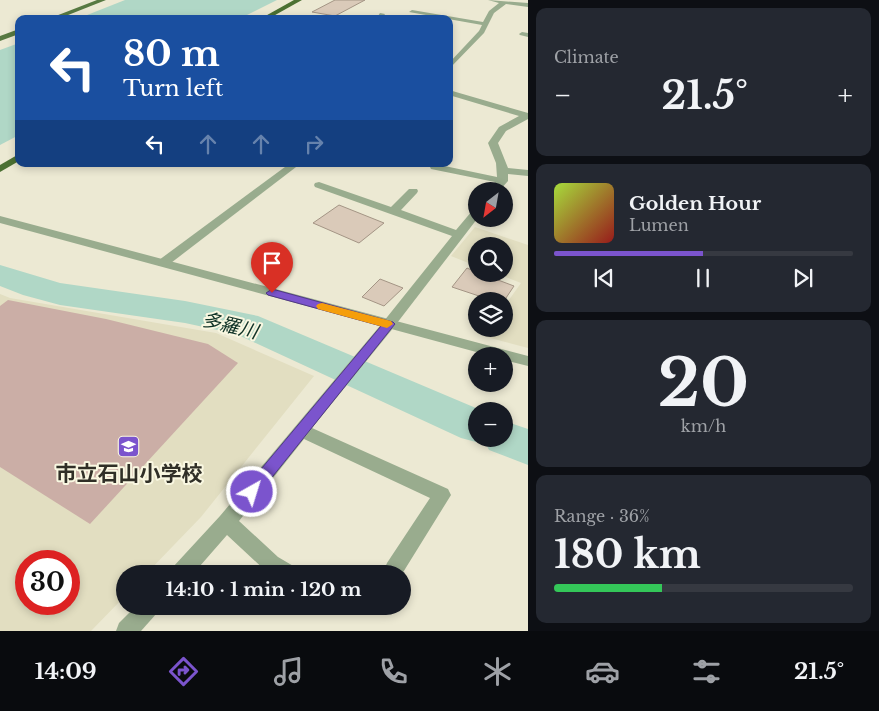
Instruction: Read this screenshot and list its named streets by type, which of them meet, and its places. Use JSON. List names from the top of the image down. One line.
{"water":["多羅川"],"places":{"school or university":["市立石山小学校"]},"north":"bottom left","page":{"tile":["Climate",["20","km/h"],["Range · 36%","180 km"]],"turn":["80 m","Turn left"],"heat":["−","21.5°","+"],"map_buttons":["+","−"],"song":["Golden Hour","Lumen"],"limit":"30","trip":"14:10 · 1 min · 120 m","tabs":["14:09","21.5°"]}}
